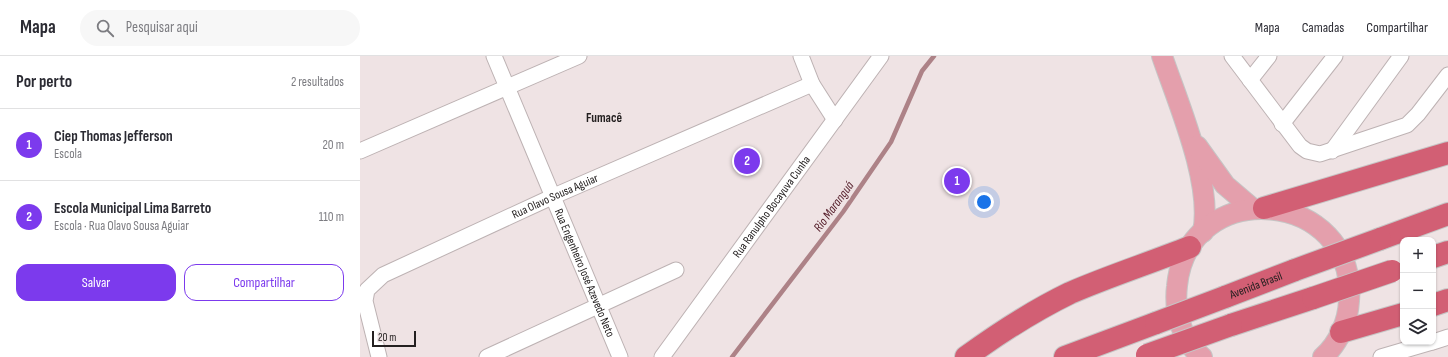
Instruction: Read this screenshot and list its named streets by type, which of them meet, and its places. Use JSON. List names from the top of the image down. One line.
{"streets":{"highway":["Avenida Brasil"],"street":["Rua Olavo Sousa Aguiar","Rua Ranulpho Bocayuva Cunha","Rua Engenheiro José Azevedo Neto"]},"crossings":[["Rua Olavo Sousa Aguiar","Rua Engenheiro José Azevedo Neto"]],"districts":["Fumacê"],"water":["Rio Maranguá"],"scale_bar":"20 m","page":{"header":"Mapa","search":"Pesquisar aqui","nav":["Mapa","Camadas","Compartilhar"],"heading":["Por perto","2 resultados"],"list":[{"mark":"1","name":"Ciep Thomas Jefferson","note":"Escola","value":"20 m"},{"mark":"2","name":"Escola Municipal Lima Barreto","note":"Escola · Rua Olavo Sousa Aguiar","value":"110 m"}],"pins":["2","1"],"map_buttons":["+","−"],"buttons":["Salvar","Compartilhar"],"scale":"20 m"}}
